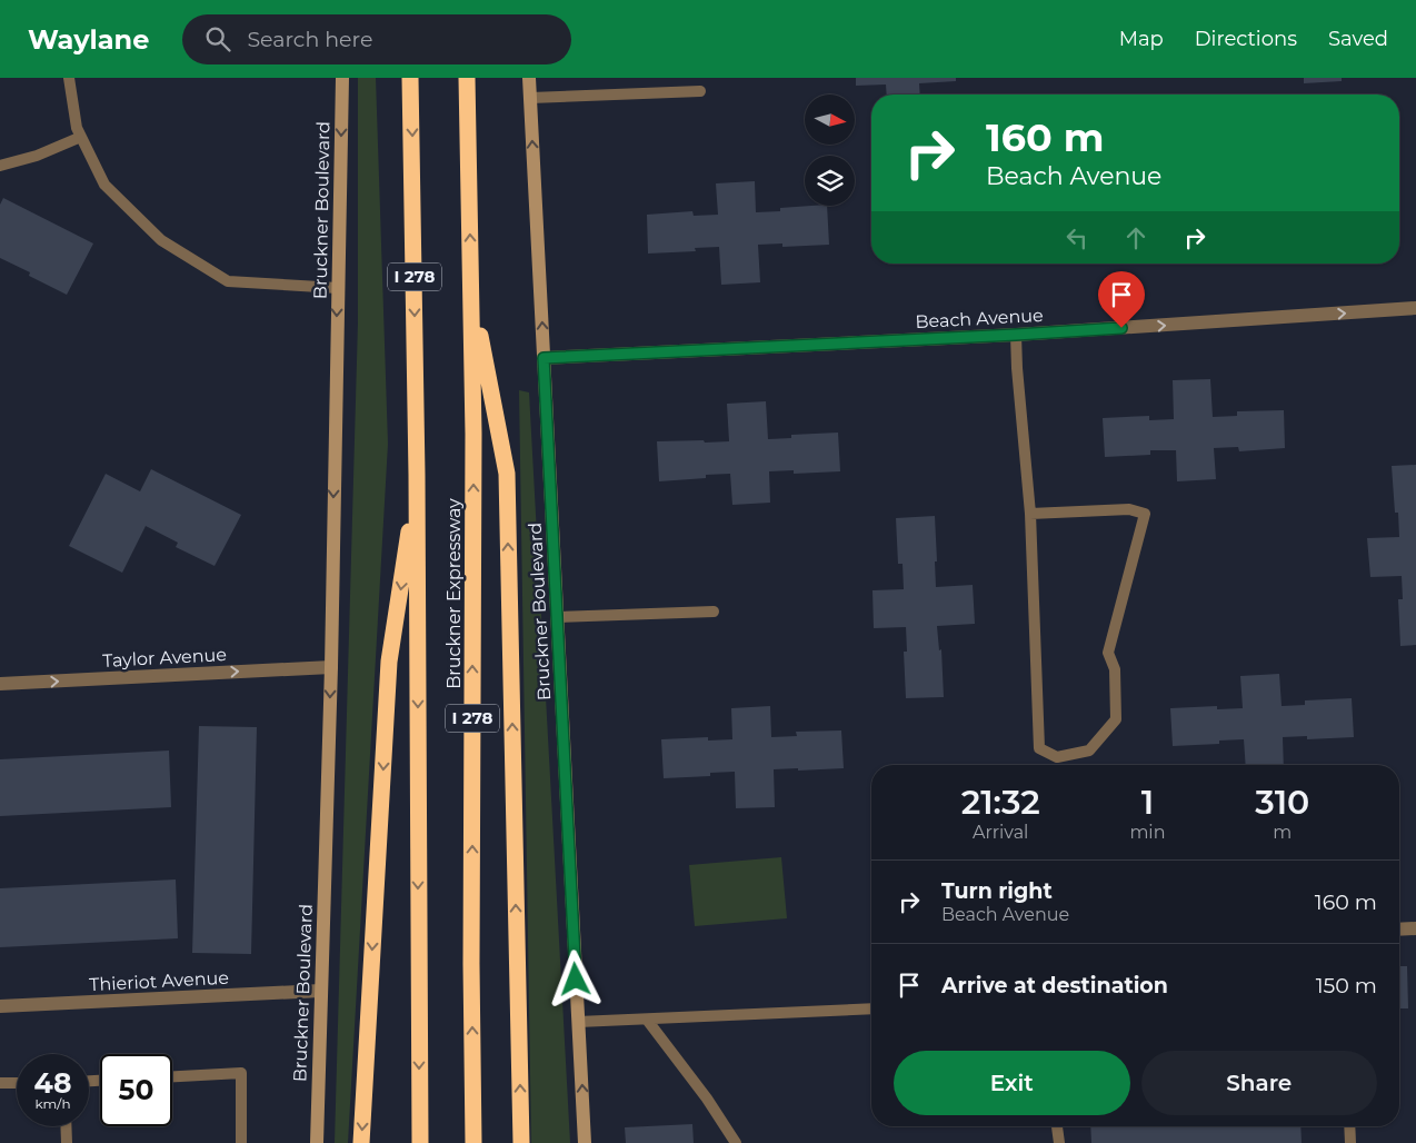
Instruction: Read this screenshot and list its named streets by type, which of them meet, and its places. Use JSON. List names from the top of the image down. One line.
{"streets":{"highway":["I 278","Bruckner Expressway"],"main road":["Bruckner Boulevard"],"street":["Beach Avenue","Taylor Avenue","Thieriot Avenue"]},"crossings":[["Bruckner Boulevard","Beach Avenue"],["Bruckner Boulevard","Taylor Avenue"],["Bruckner Boulevard","Thieriot Avenue"]],"one_way":["Beach Avenue","Taylor Avenue"],"north":"right","page":{"header":"Waylane","search":"Search here","nav":["Map","Directions","Saved"],"turn":["160 m","Beach Avenue"],"eta":["21:32","Arrival","1","min","310","m"],"list":[{"name":"Turn right","note":"Beach Avenue","value":"160 m"},{"name":"Arrive at destination","value":"150 m"}],"buttons":["Exit","Share"],"speed":"48 km/h","limit":"50"}}
